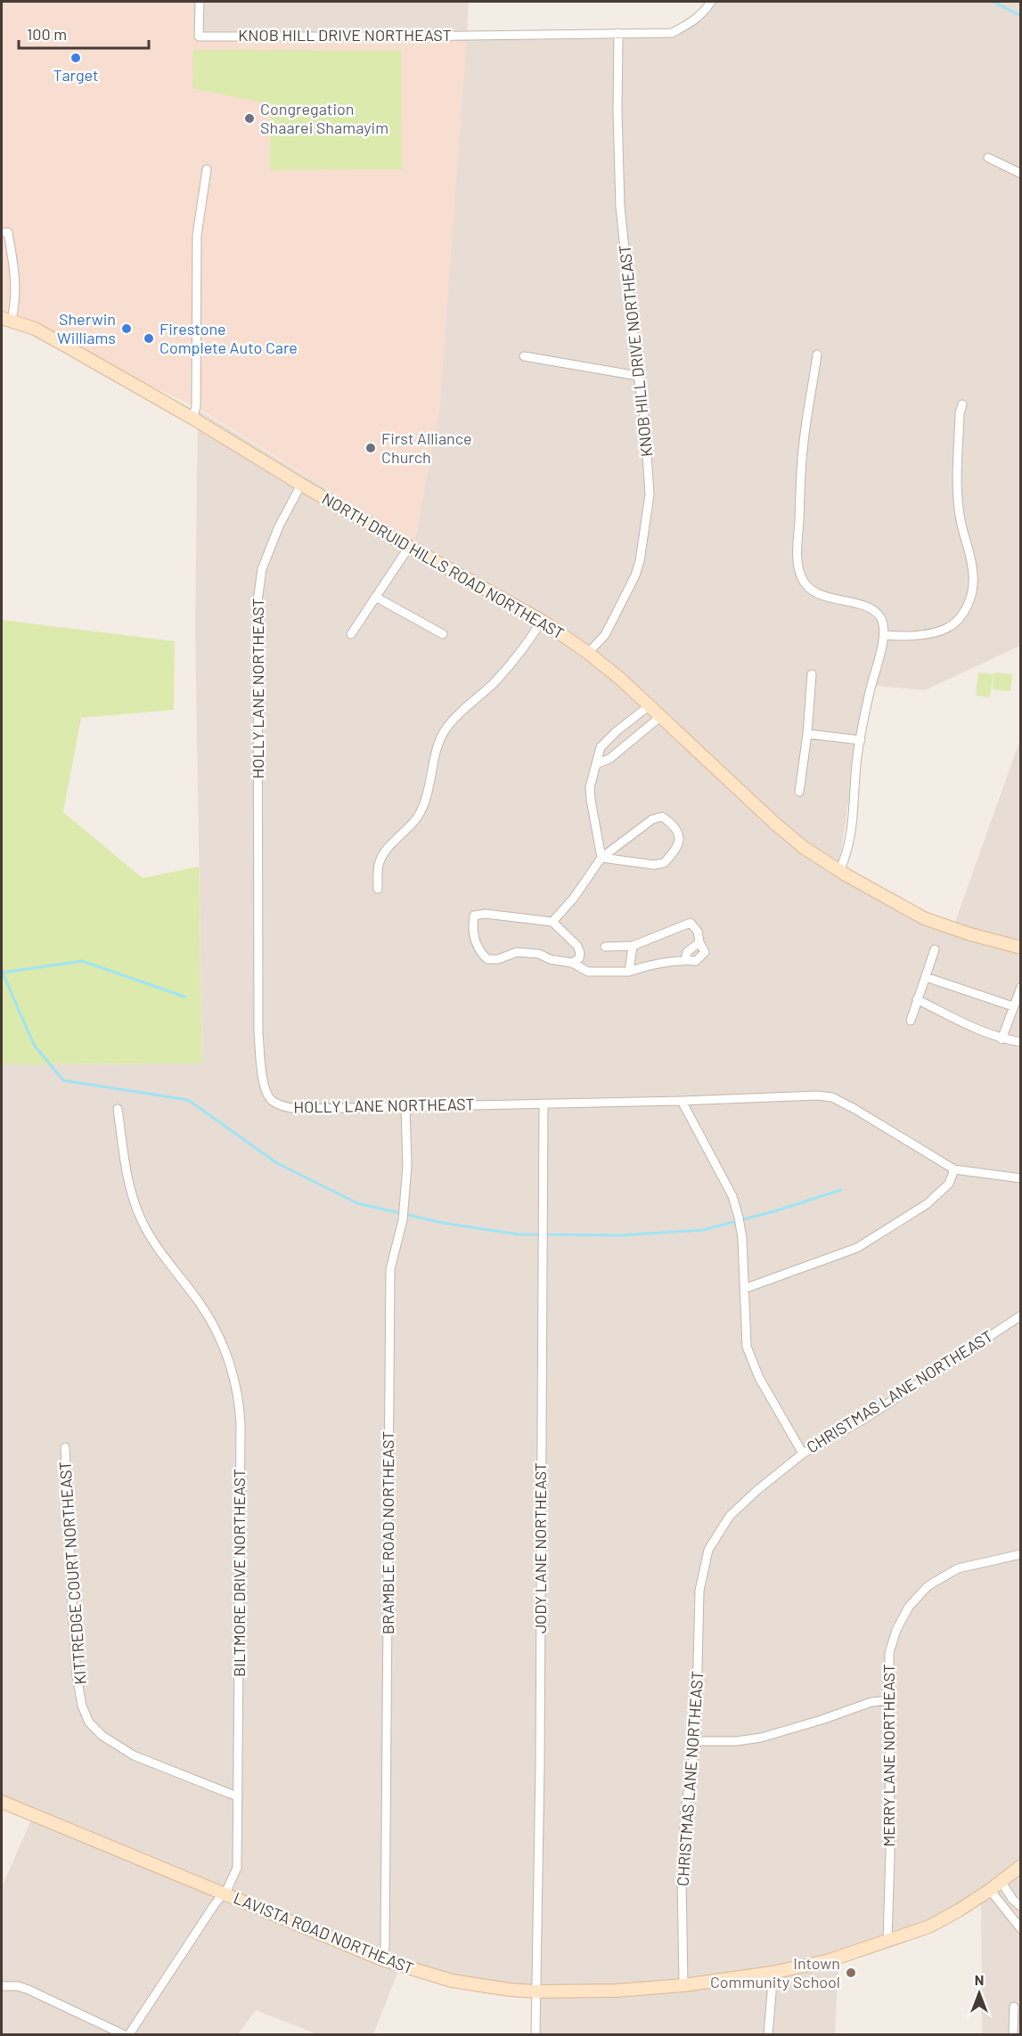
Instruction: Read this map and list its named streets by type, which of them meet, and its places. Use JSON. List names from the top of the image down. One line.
{"streets":{"main road":["NORTH DRUID HILLS ROAD NORTHEAST","LAVISTA ROAD NORTHEAST"],"street":["KNOB HILL DRIVE NORTHEAST","HOLLY LANE NORTHEAST","CHRISTMAS LANE NORTHEAST","BRAMBLE ROAD NORTHEAST","JODY LANE NORTHEAST","KITTREDGE COURT NORTHEAST","BILTMORE DRIVE NORTHEAST","MERRY LANE NORTHEAST"]},"crossings":[["KNOB HILL DRIVE NORTHEAST","NORTH DRUID HILLS ROAD NORTHEAST"],["NORTH DRUID HILLS ROAD NORTHEAST","HOLLY LANE NORTHEAST"],["HOLLY LANE NORTHEAST","BRAMBLE ROAD NORTHEAST"],["HOLLY LANE NORTHEAST","JODY LANE NORTHEAST"],["CHRISTMAS LANE NORTHEAST","LAVISTA ROAD NORTHEAST"],["BRAMBLE ROAD NORTHEAST","LAVISTA ROAD NORTHEAST"],["JODY LANE NORTHEAST","LAVISTA ROAD NORTHEAST"],["KITTREDGE COURT NORTHEAST","BILTMORE DRIVE NORTHEAST"],["BILTMORE DRIVE NORTHEAST","LAVISTA ROAD NORTHEAST"],["MERRY LANE NORTHEAST","LAVISTA ROAD NORTHEAST"]],"places":["Target","Congregation Shaarei Shamayim","Sherwin Williams","Firestone Complete Auto Care","First Alliance Church","Intown Community School"],"scale_bar":"100 m","north":"top"}
